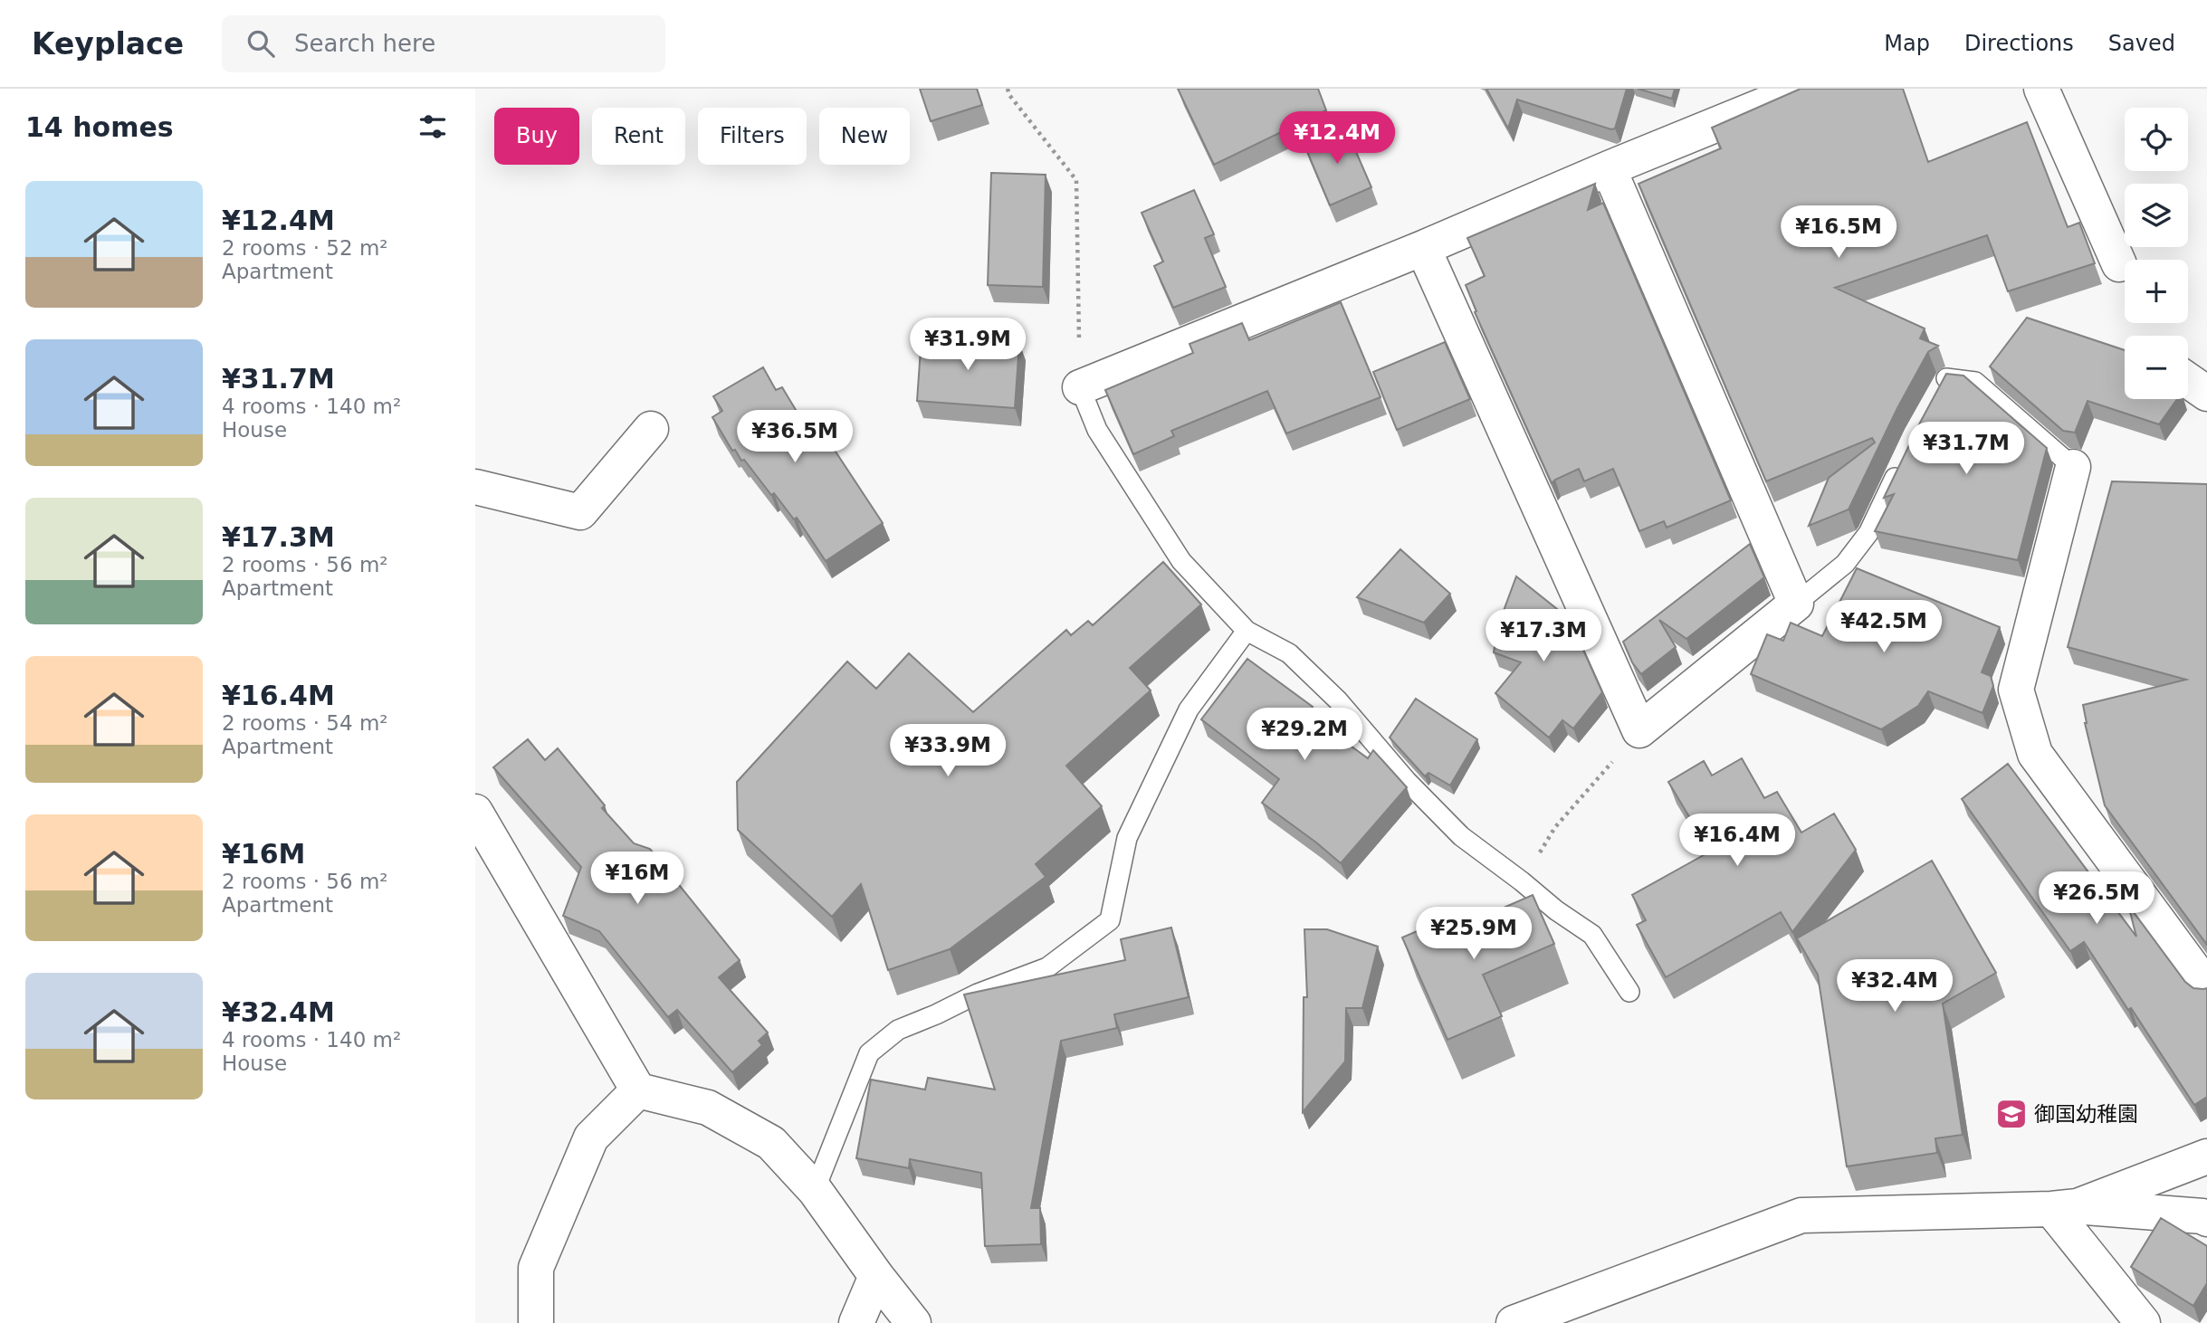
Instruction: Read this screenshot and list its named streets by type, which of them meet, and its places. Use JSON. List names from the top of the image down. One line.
{"places":{"school or university":["御国幼稚園"]},"page":{"header":"Keyplace","search":"Search here","nav":["Map","Directions","Saved"],"heading":"14 homes","map_buttons":["+","−"],"chip":["Buy","Rent","Filters","New"],"price":["¥12.4M","¥16.5M","¥31.9M","¥36.5M","¥31.7M","¥42.5M","¥17.3M","¥29.2M","¥33.9M","¥16.4M","¥16M","¥26.5M","¥25.9M","¥32.4M"],"list":[{"name":"¥12.4M","note":"2 rooms · 52 m² · Apartment"},{"name":"¥31.7M","note":"4 rooms · 140 m² · House"},{"name":"¥17.3M","note":"2 rooms · 56 m² · Apartment"},{"name":"¥16.4M","note":"2 rooms · 54 m² · Apartment"},{"name":"¥16M","note":"2 rooms · 56 m² · Apartment"},{"name":"¥32.4M","note":"4 rooms · 140 m² · House"}]}}
